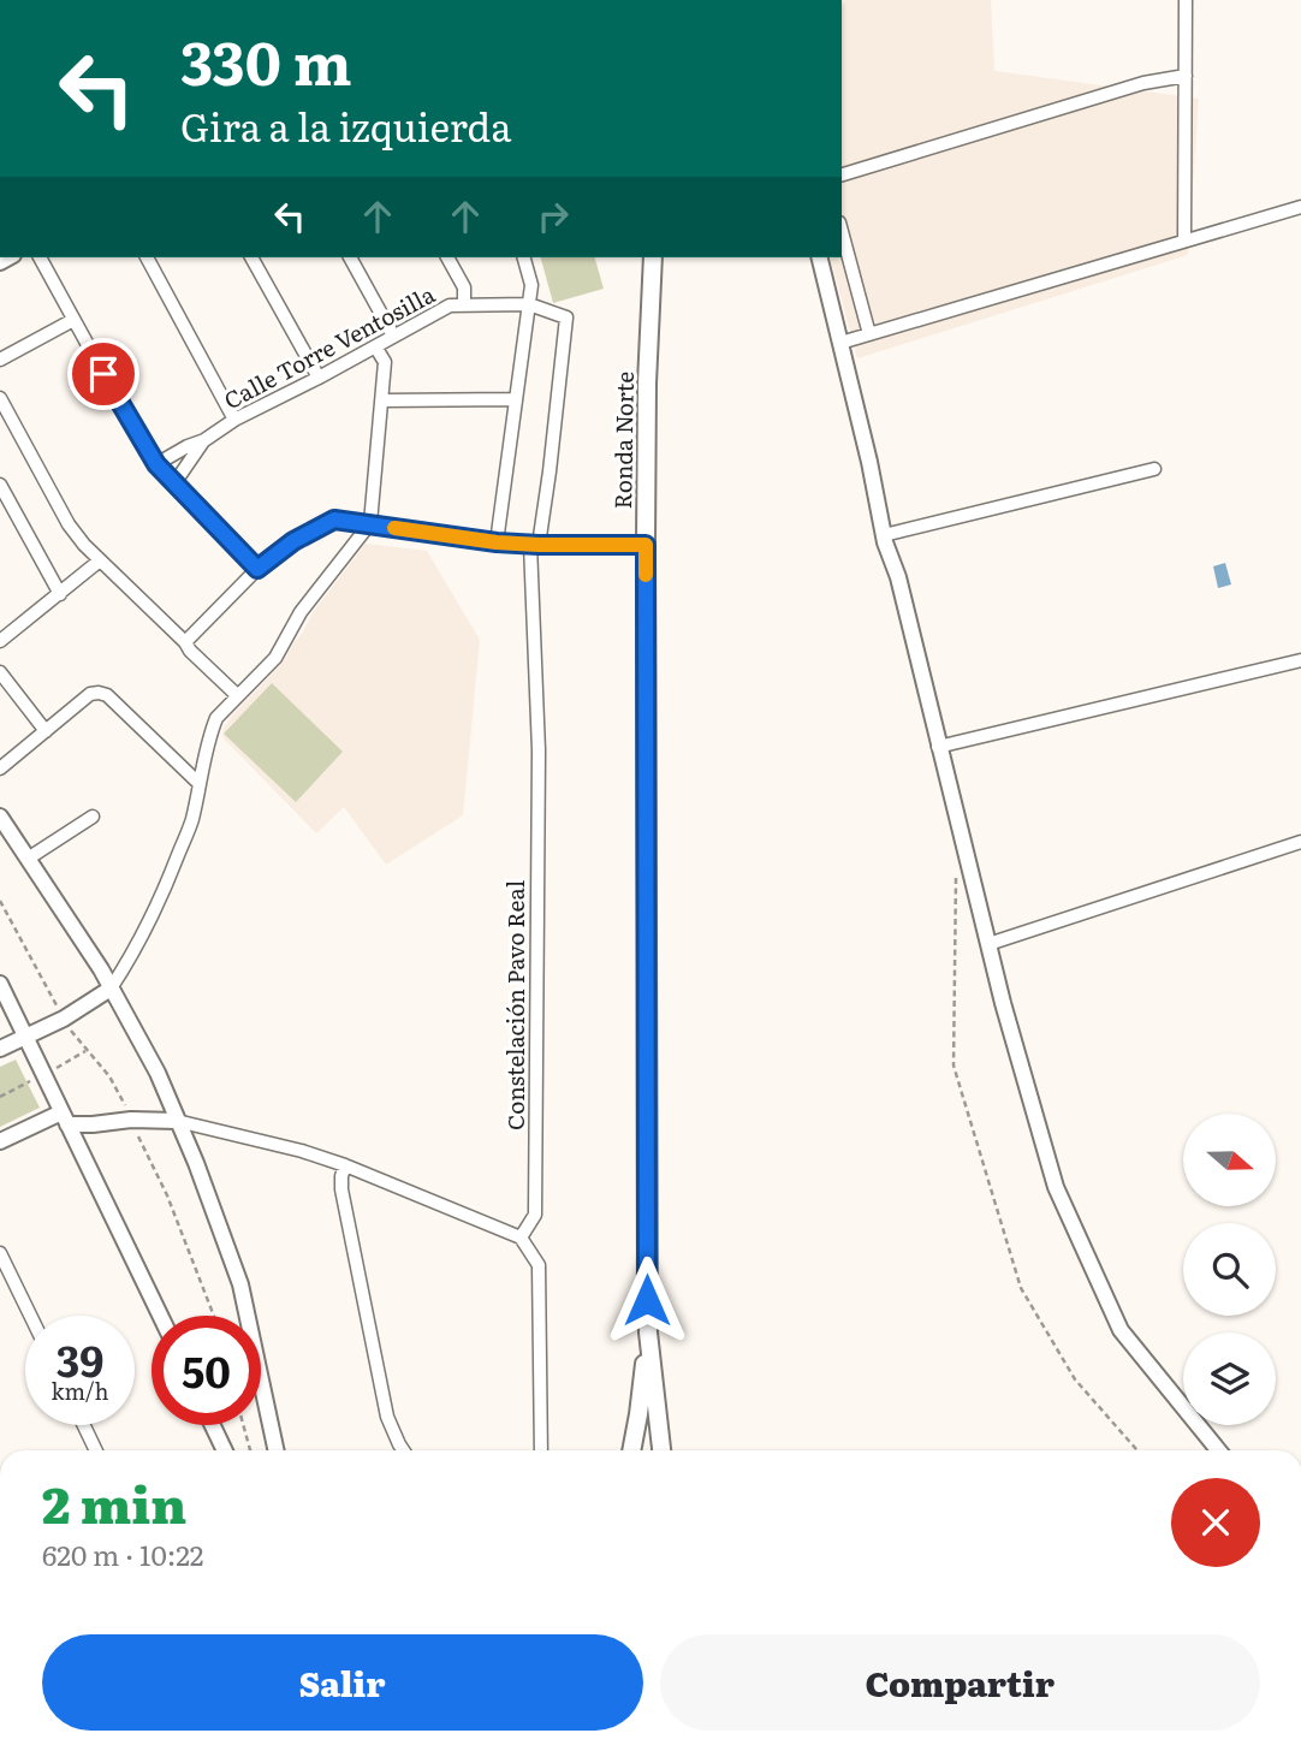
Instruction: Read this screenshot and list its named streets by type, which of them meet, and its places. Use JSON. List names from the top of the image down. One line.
{"streets":{"main road":["Ronda Norte"],"street":["Calle Torre Ventosilla","Constelación Pavo Real"]},"crossings":[["Calle Torre Ventosilla","Constelación Pavo Real"]],"north":"right","page":{"turn":["330 m","Gira a la izquierda"],"speed":"39 km/h","limit":"50","heading":["2 min","620 m · 10:22"],"buttons":["Salir","Compartir"]}}
